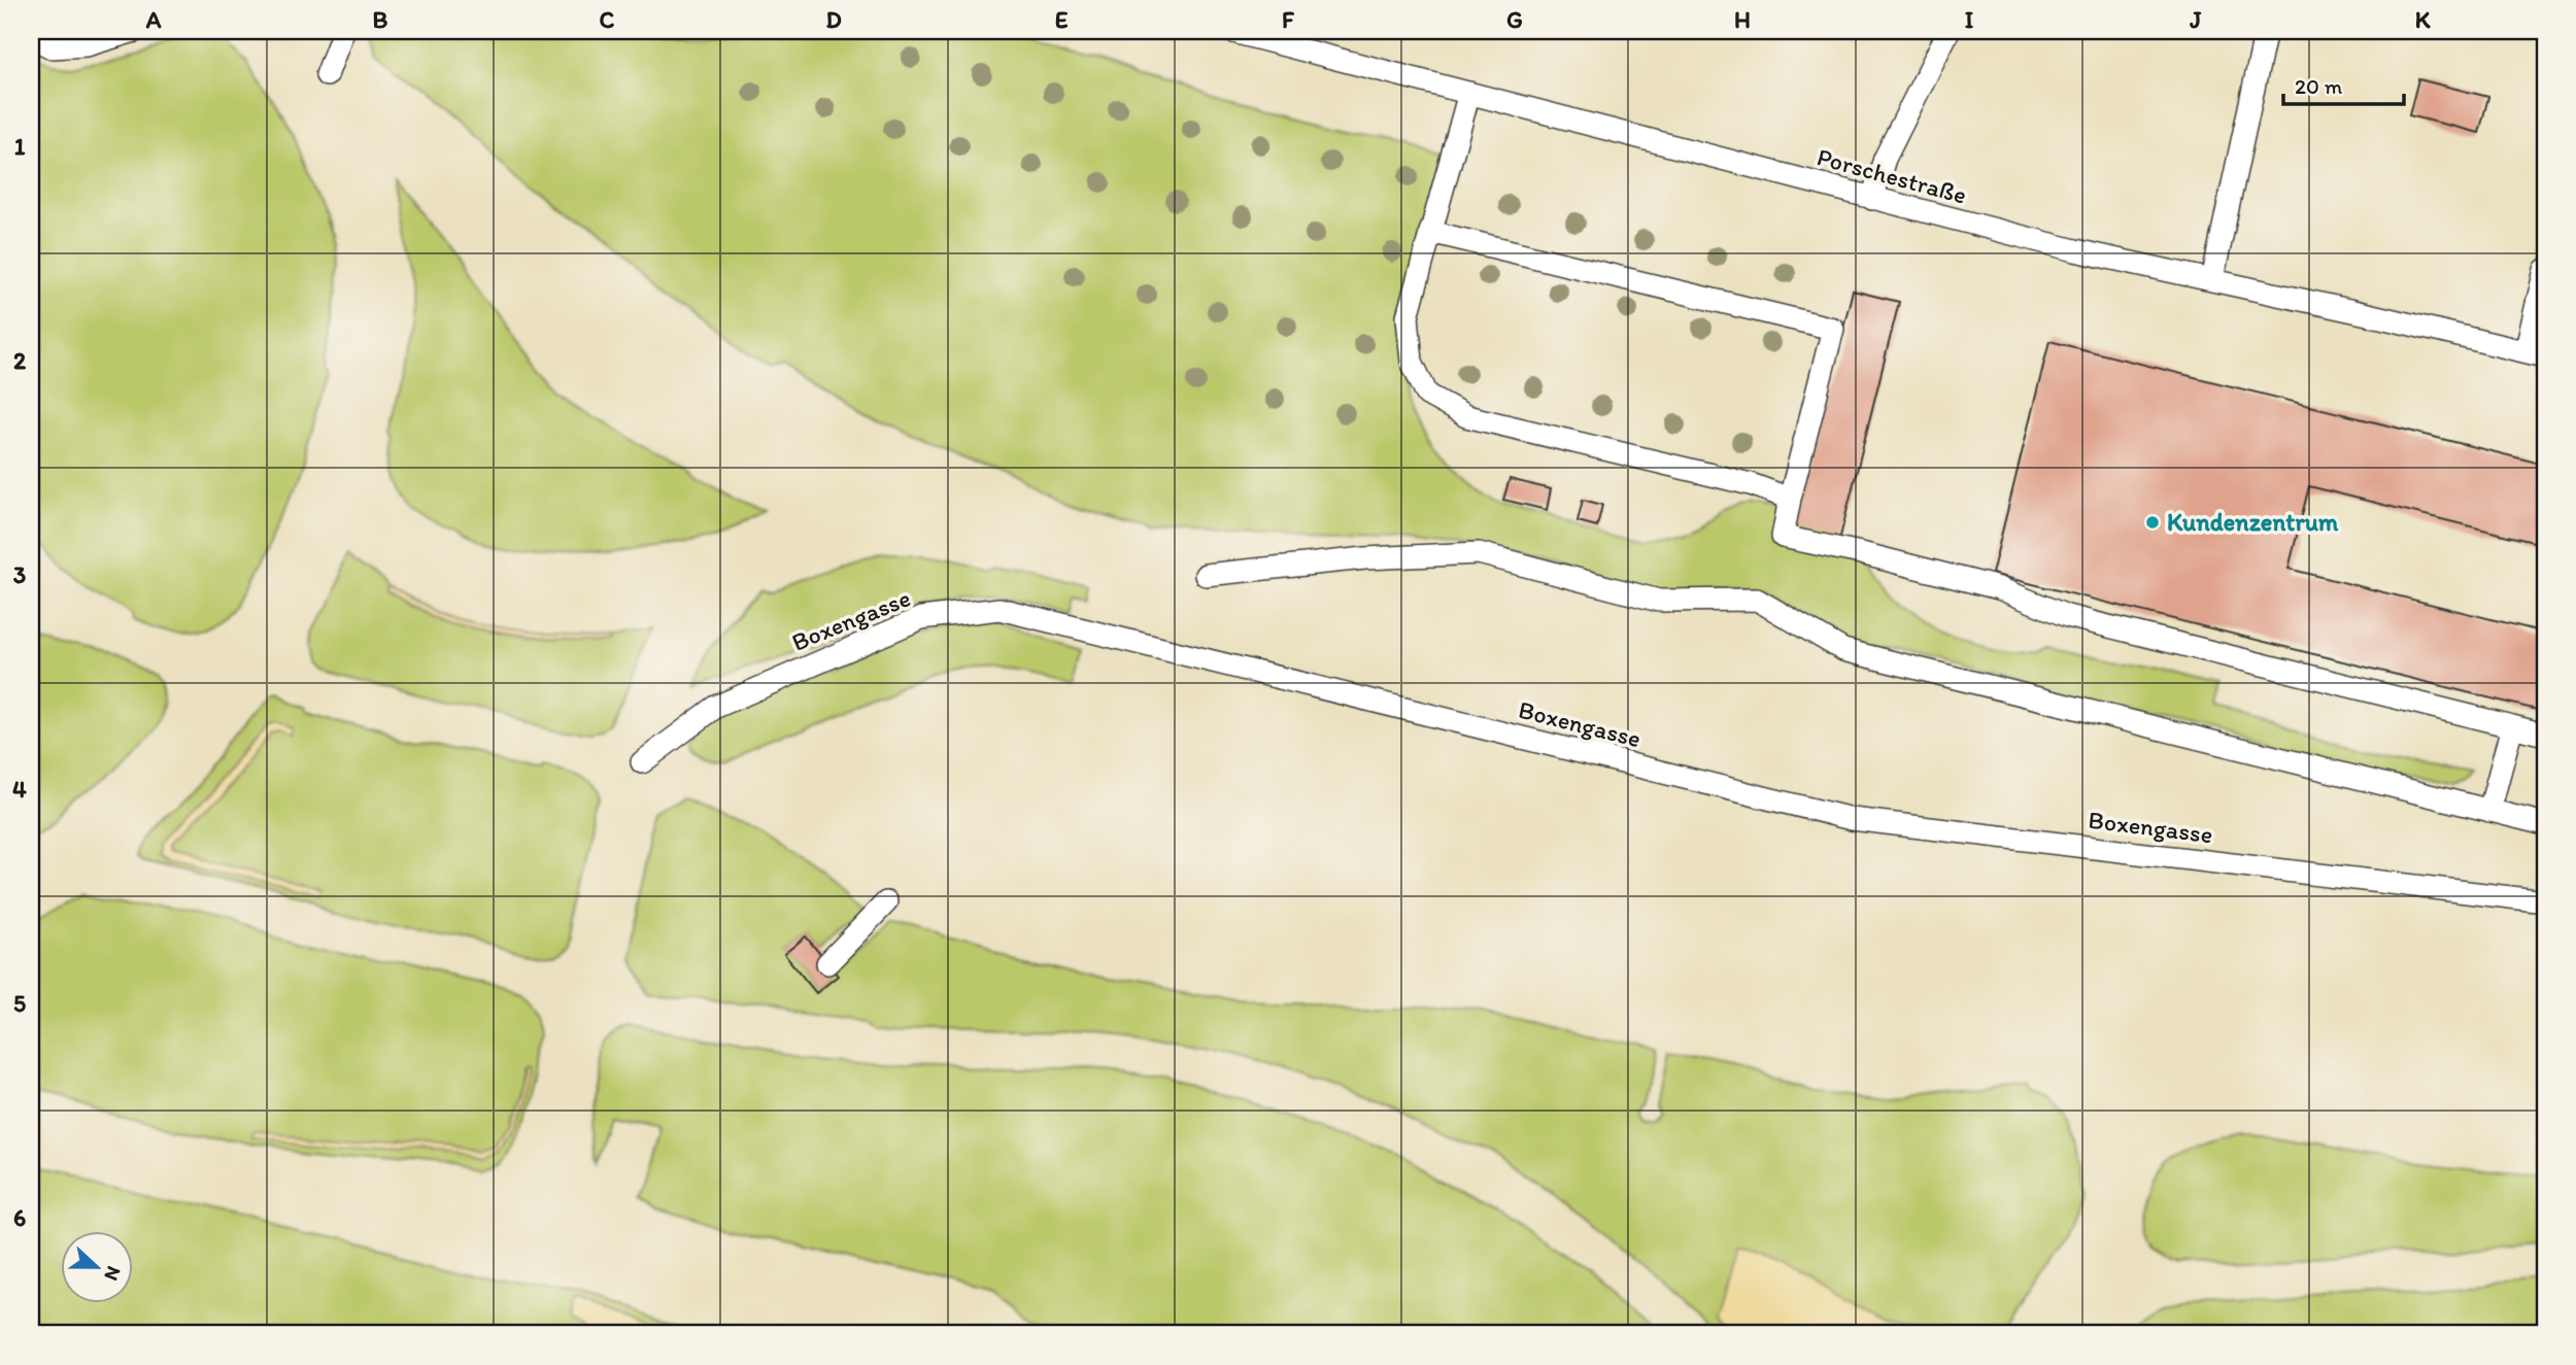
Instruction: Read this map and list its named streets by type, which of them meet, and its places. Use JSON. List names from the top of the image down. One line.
{"streets":{"lane":["Porschestraße","Boxengasse"]},"places":["Kundenzentrum"],"scale_bar":"20 m","north":"right","grid":{"columns":["A","B","C","D","E","F","G","H","I","J","K"],"rows":["1","2","3","4","5","6"]}}
